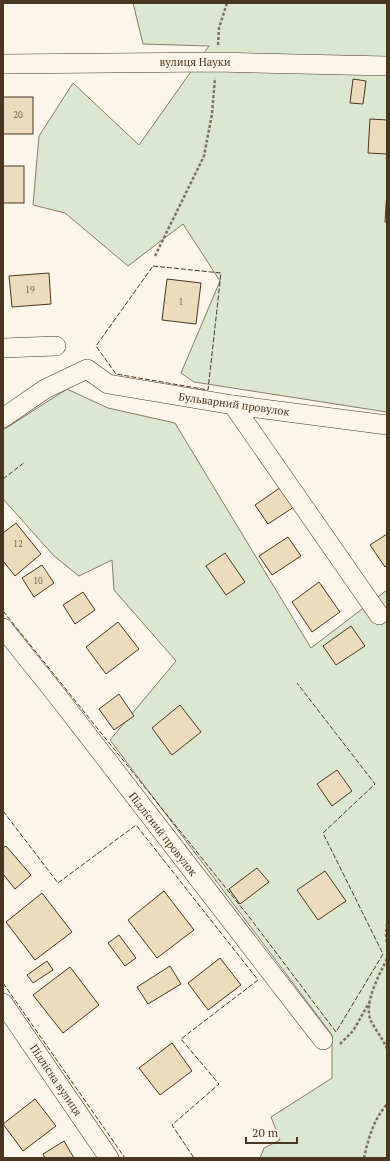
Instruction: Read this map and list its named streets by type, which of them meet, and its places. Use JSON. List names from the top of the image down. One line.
{"streets":{"street":["вулиця Науки","Бульварний провулок","Підлісний провулок","Підлісна вулиця"]},"house_numbers":["20","19","1","12","10"],"scale_bar":"20 m"}
